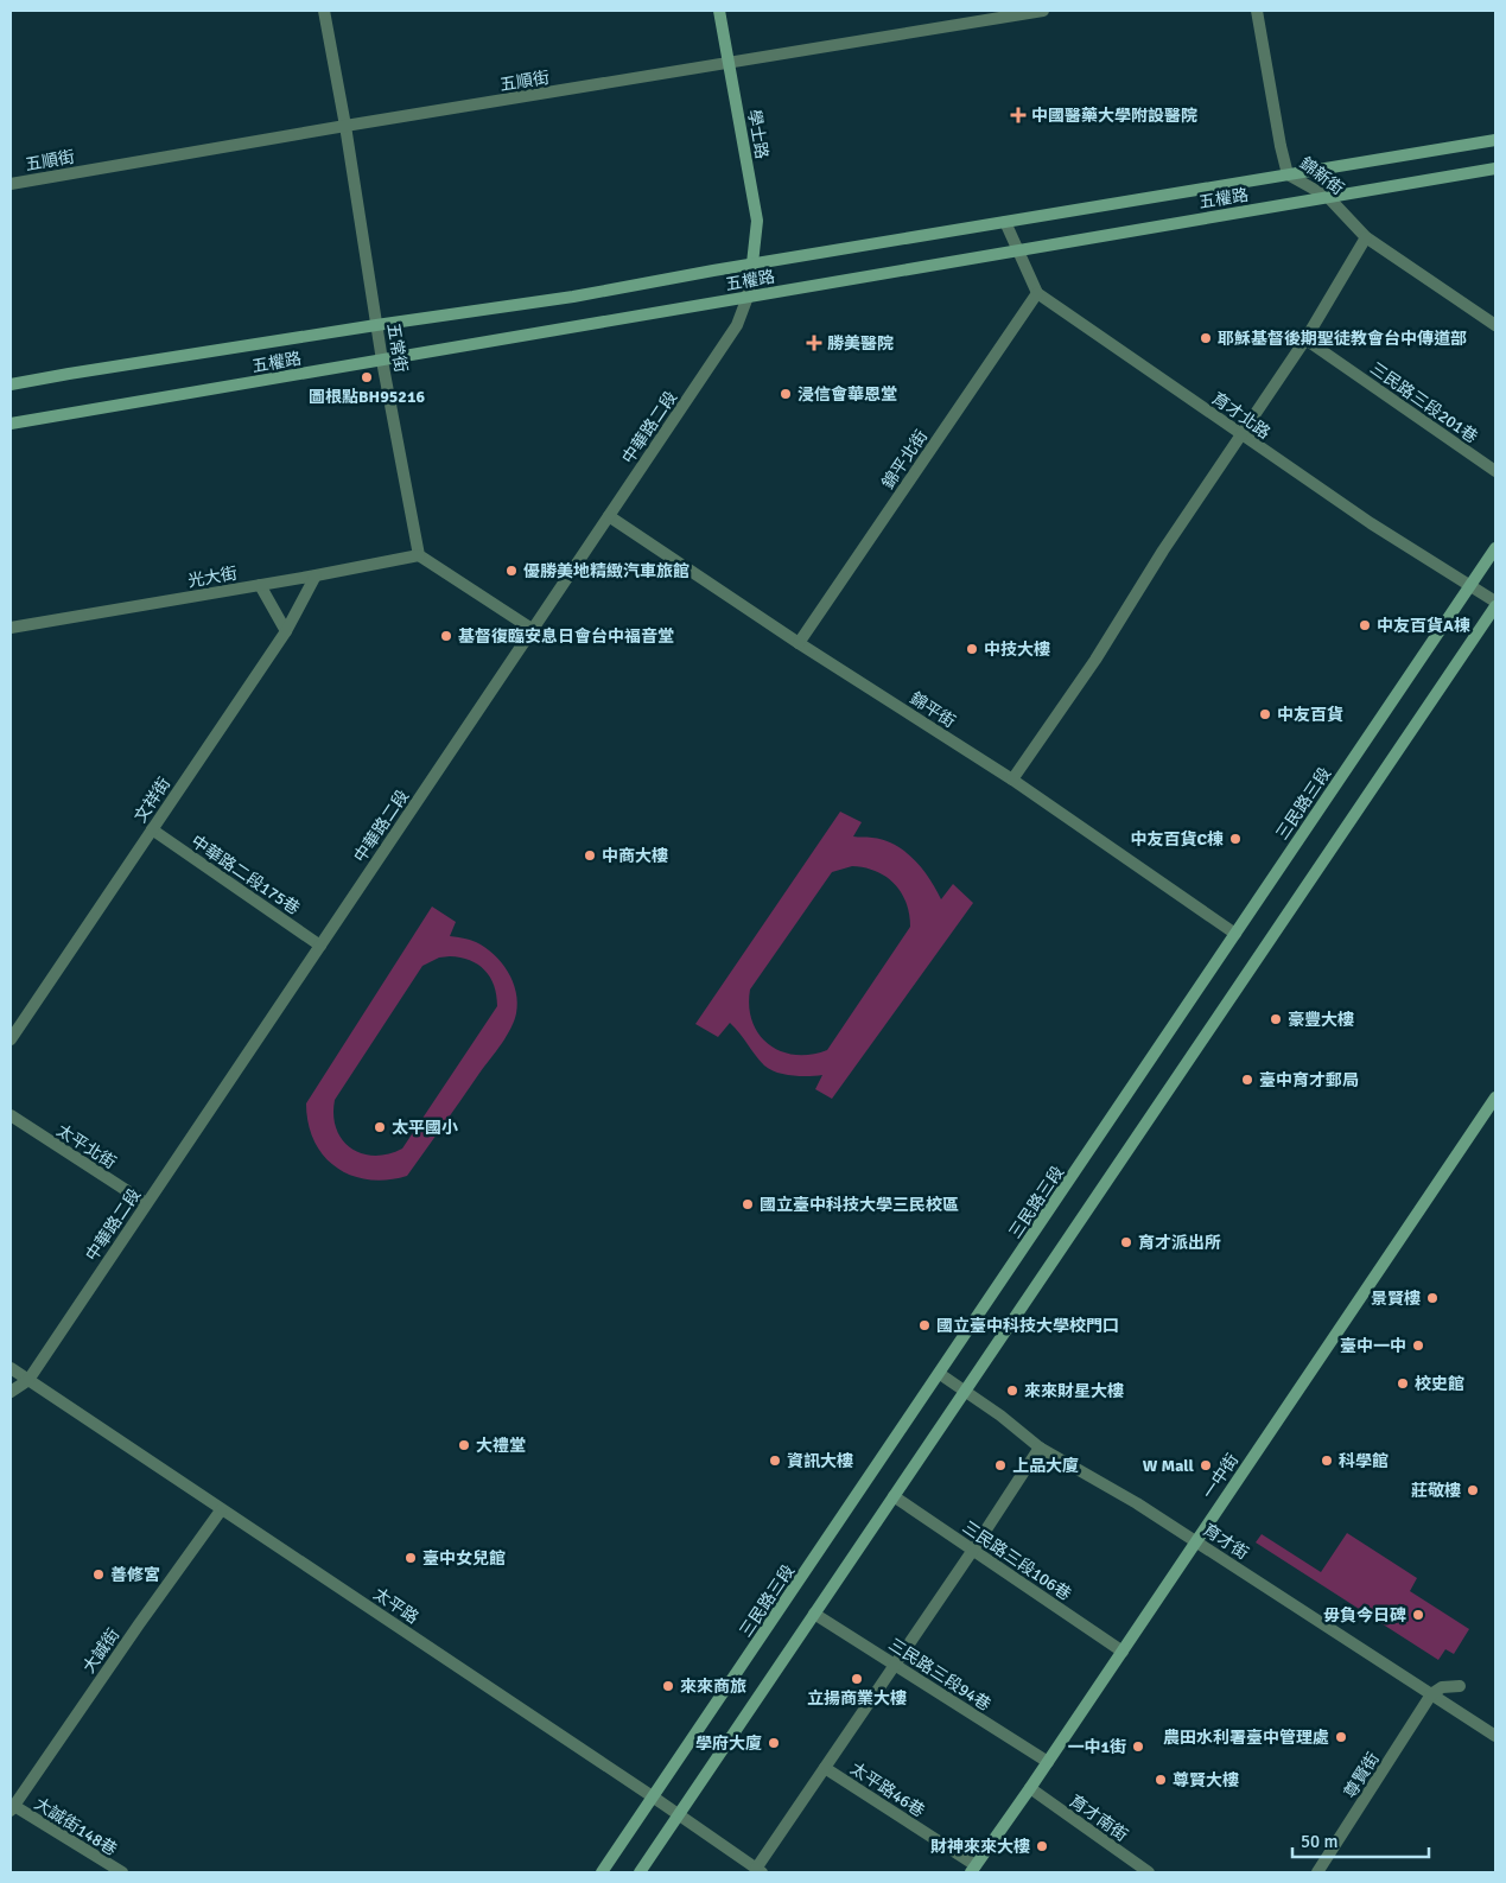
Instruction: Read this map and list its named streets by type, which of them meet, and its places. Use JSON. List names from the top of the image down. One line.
{"streets":{"main road":["學士路","五權路","三民路三段","一中街"],"street":["五順街","錦新街","五常街","三民路三段201巷","育才北路","中華路二段","錦平北街","光大街","錦平街","文祥街","中華路二段175巷","太平北街","育才街","三民路三段106巷","太平路","大誠街","三民路三段94巷","尊賢街","太平路46巷","育才南街","大誠街148巷"]},"crossings":[["五順街","學士路"],["五順街","五常街"],["學士路","五權路"],["學士路","中華路二段"],["錦新街","五權路"],["五權路","五常街"],["五權路","中華路二段"],["五常街","光大街"],["育才北路","錦平北街"],["育才北路","三民路三段"],["中華路二段","錦平街"],["中華路二段","中華路二段175巷"],["中華路二段","太平北街"],["中華路二段","太平路"],["錦平北街","錦平街"],["光大街","文祥街"],["錦平街","三民路三段"],["文祥街","中華路二段175巷"],["三民路三段","育才街"],["三民路三段","太平路"],["一中街","育才街"],["一中街","三民路三段106巷"],["一中街","三民路三段94巷"],["一中街","太平路46巷"],["一中街","育才南街"],["育才街","尊賢街"],["太平路","大誠街"],["太平路","太平路46巷"],["大誠街","大誠街148巷"]],"places":{"health":["中國醫藥大學附設醫院","勝美醫院"],"other":["耶穌基督後期聖徒教會台中傳道部","圖根點BH95216","浸信會華恩堂","優勝美地精緻汽車旅館","中友百貨A棟","基督復臨安息日會台中福音堂","中技大樓","中友百貨","中友百貨C棟","中商大樓","豪豐大樓","臺中育才郵局","太平國小","國立臺中科技大學三民校區","育才派出所","景賢樓","國立臺中科技大學校門口","臺中一中","校史館","來來財星大樓","大禮堂","資訊大樓","科學館","上品大廈","W Mall","莊敬樓","臺中女兒館","善修宮","毋負今日碑","立揚商業大樓","來來商旅","農田水利署臺中管理處","學府大廈","一中1街","尊賢大樓","財神來來大樓"]},"scale_bar":"50 m"}
